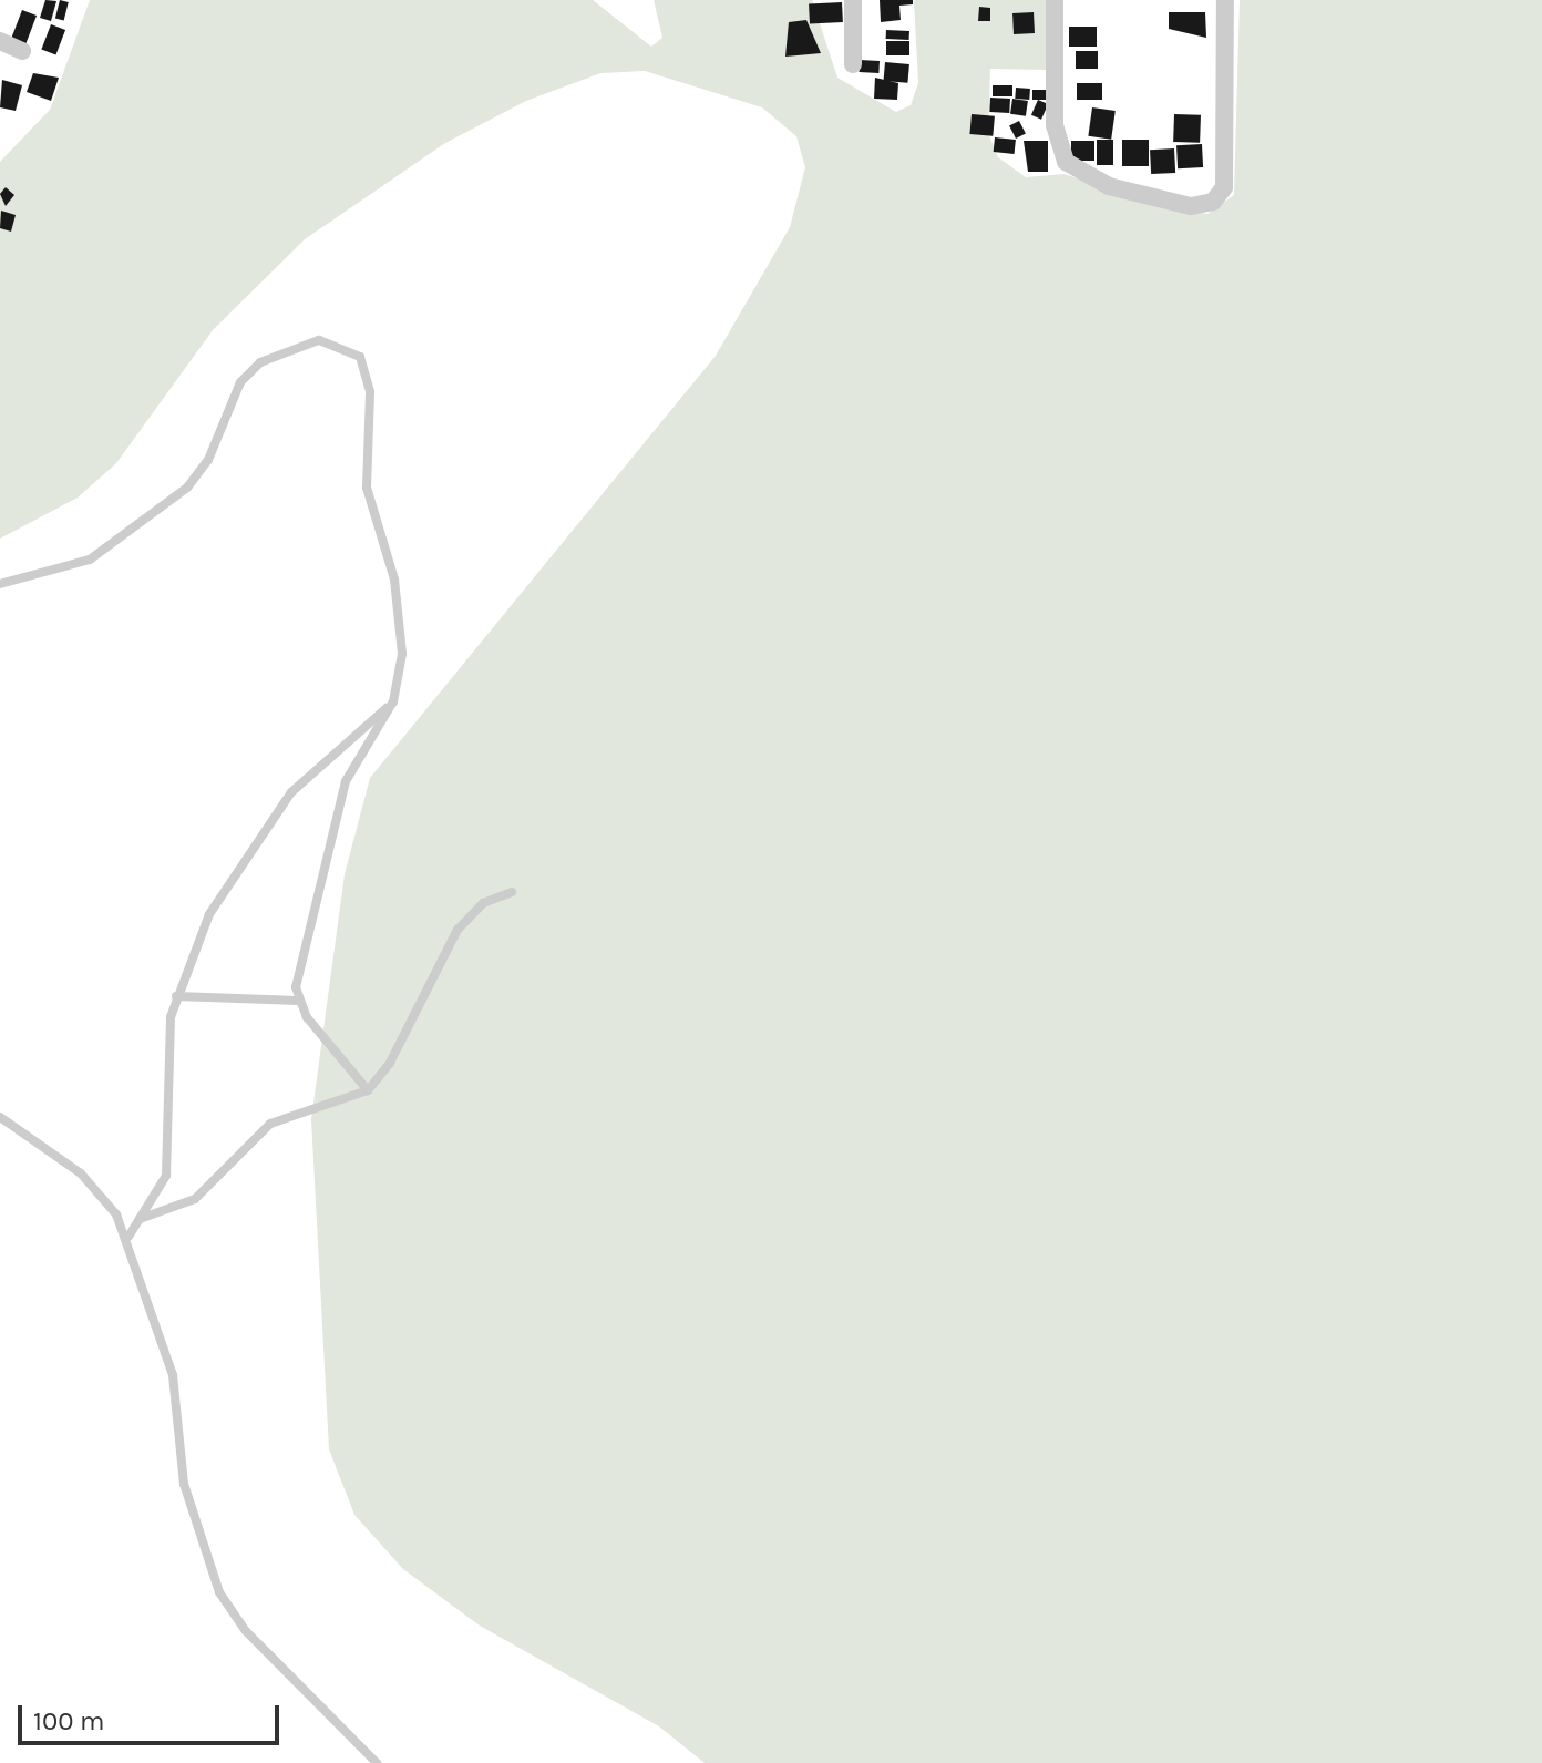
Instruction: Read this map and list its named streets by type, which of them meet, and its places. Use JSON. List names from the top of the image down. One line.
{"scale_bar":"100 m"}
